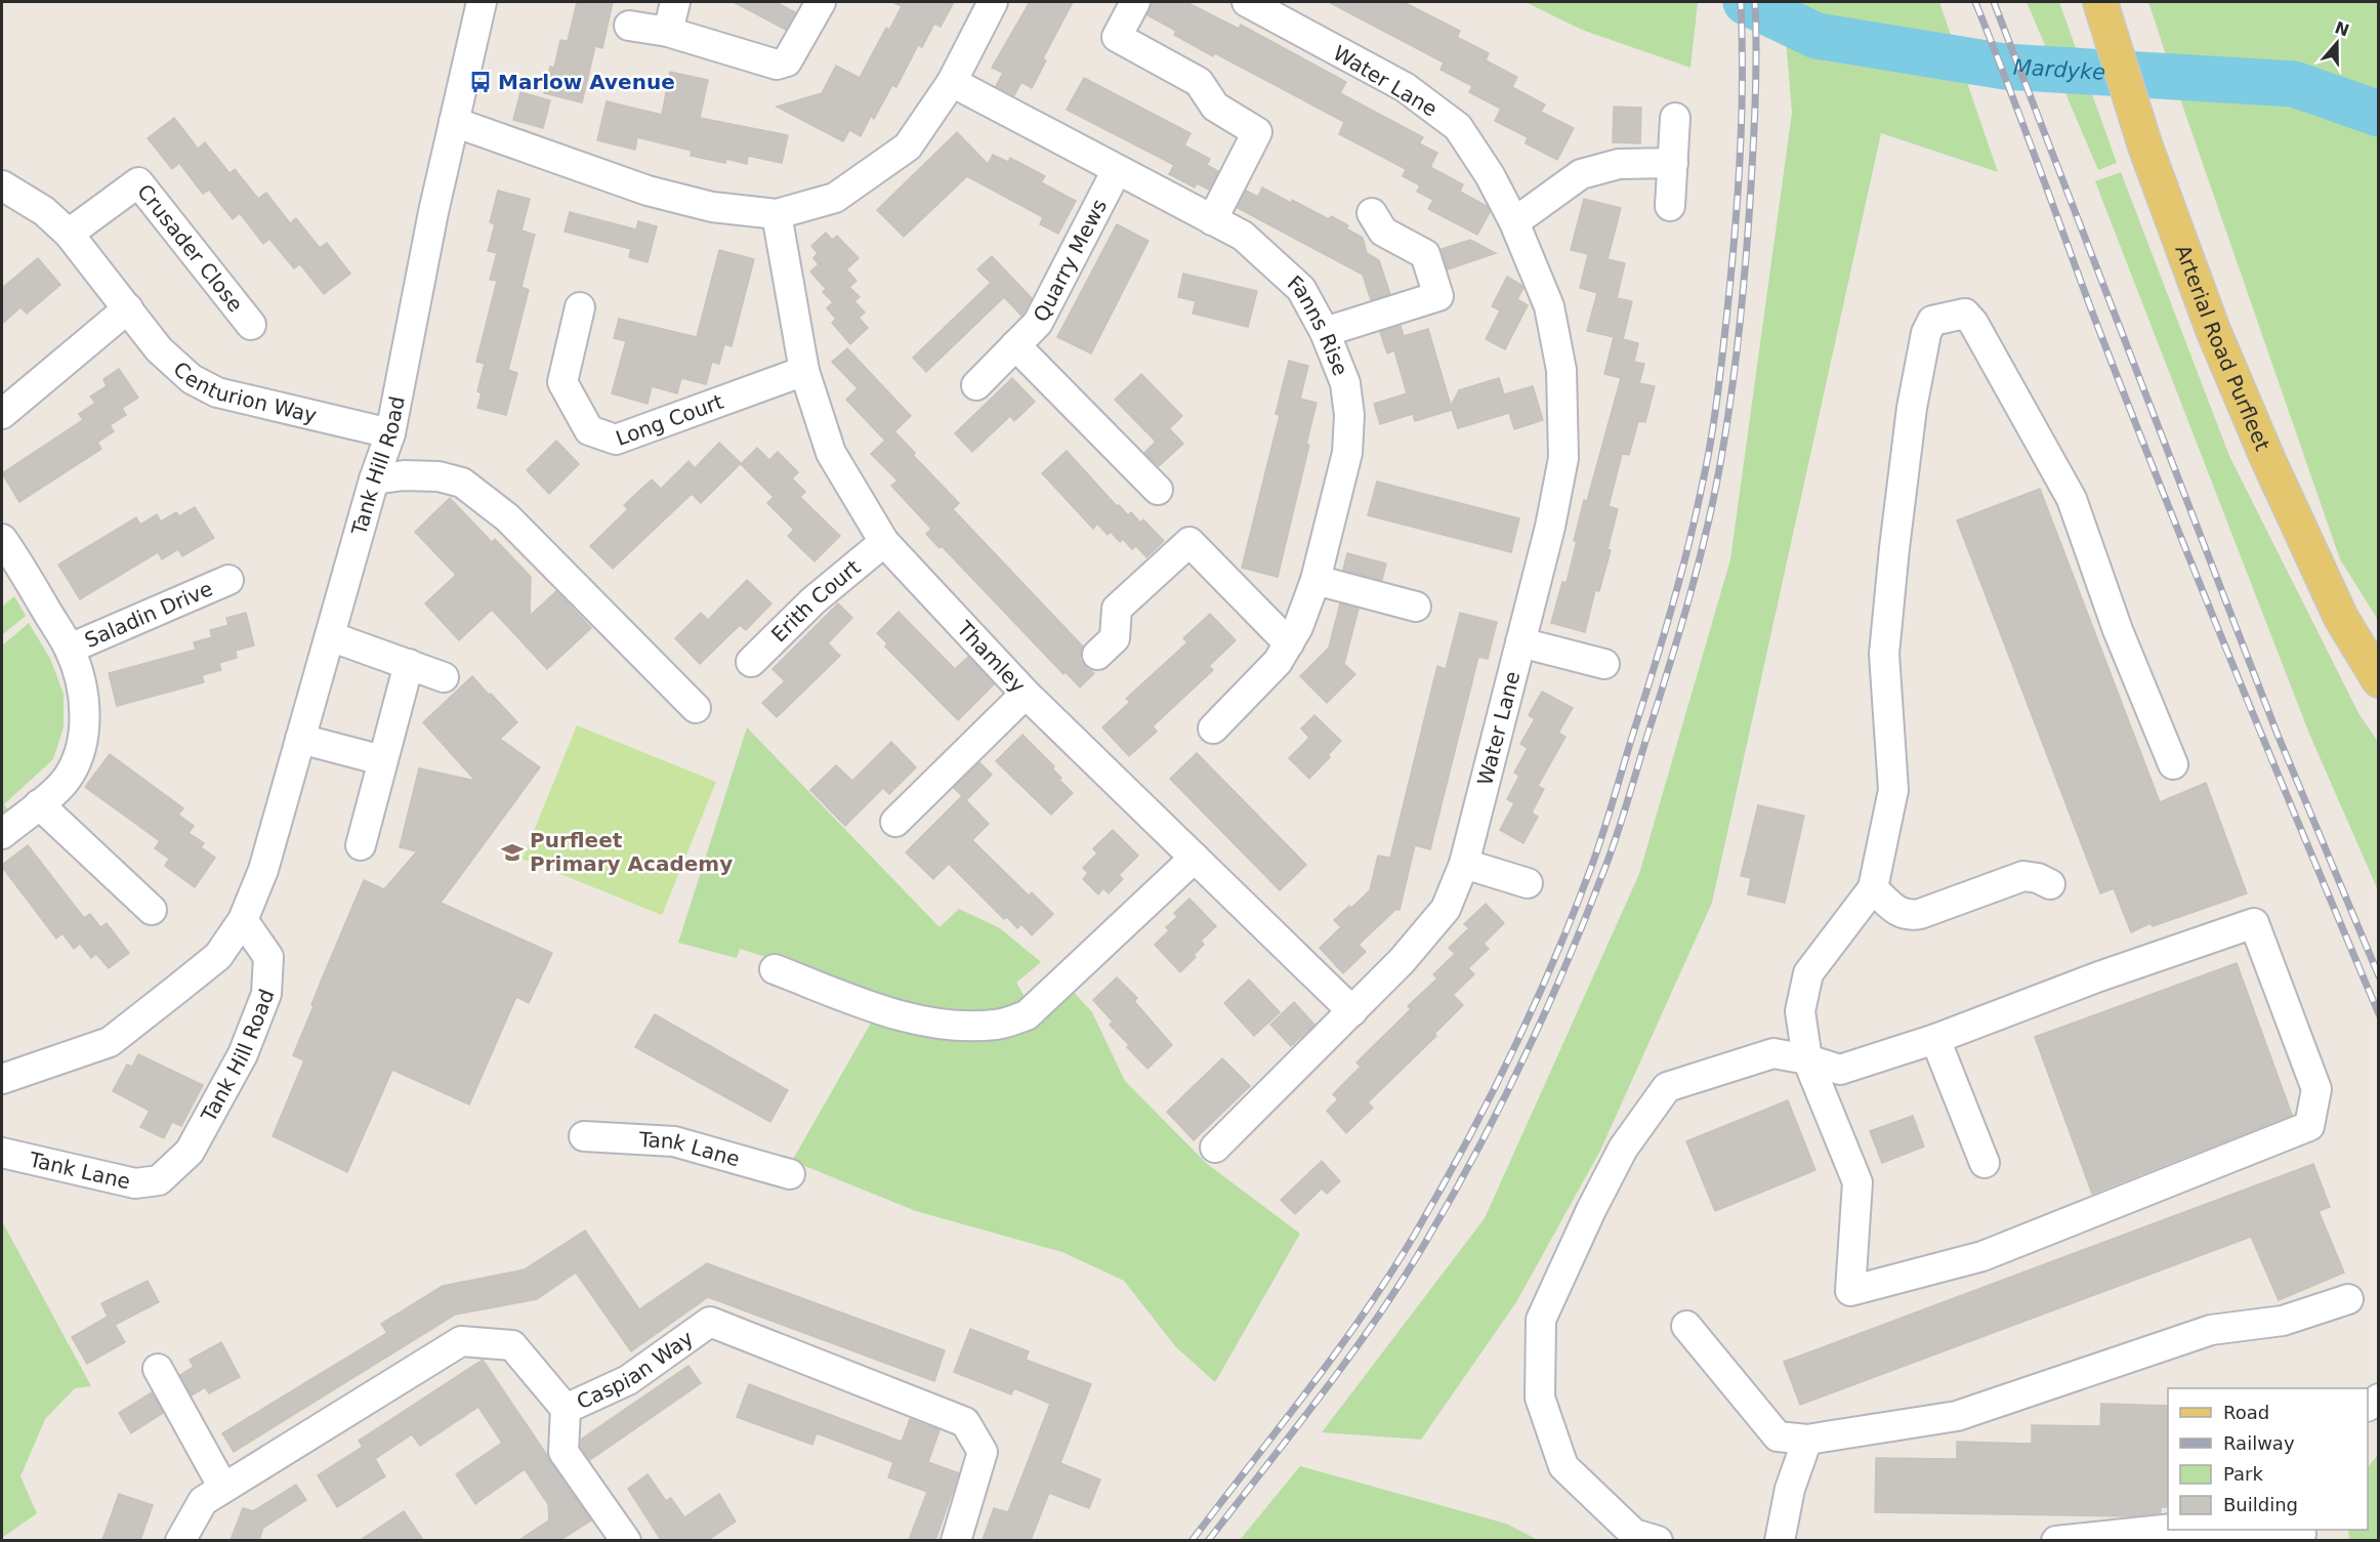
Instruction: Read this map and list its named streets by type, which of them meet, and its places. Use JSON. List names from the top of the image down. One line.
{"streets":{"main road":["Arterial Road Purfleet"],"street":["Water Lane","Crusader Close","Quarry Mews","Fanns Rise","Centurion Way","Long Court","Tank Hill Road","Erith Court","Saladin Drive","Thamley","Tank Lane","Caspian Way"]},"crossings":[["Water Lane","Thamley"],["Crusader Close","Centurion Way"],["Quarry Mews","Fanns Rise"],["Centurion Way","Tank Hill Road"],["Long Court","Thamley"],["Tank Hill Road","Tank Lane"],["Erith Court","Thamley"]],"water":["Mardyke"],"places":{"bus stop":["Marlow Avenue"],"school or university":["Purfleet Primary Academy"]},"legend":["Road","Railway","Park","Building"],"north":"top"}
